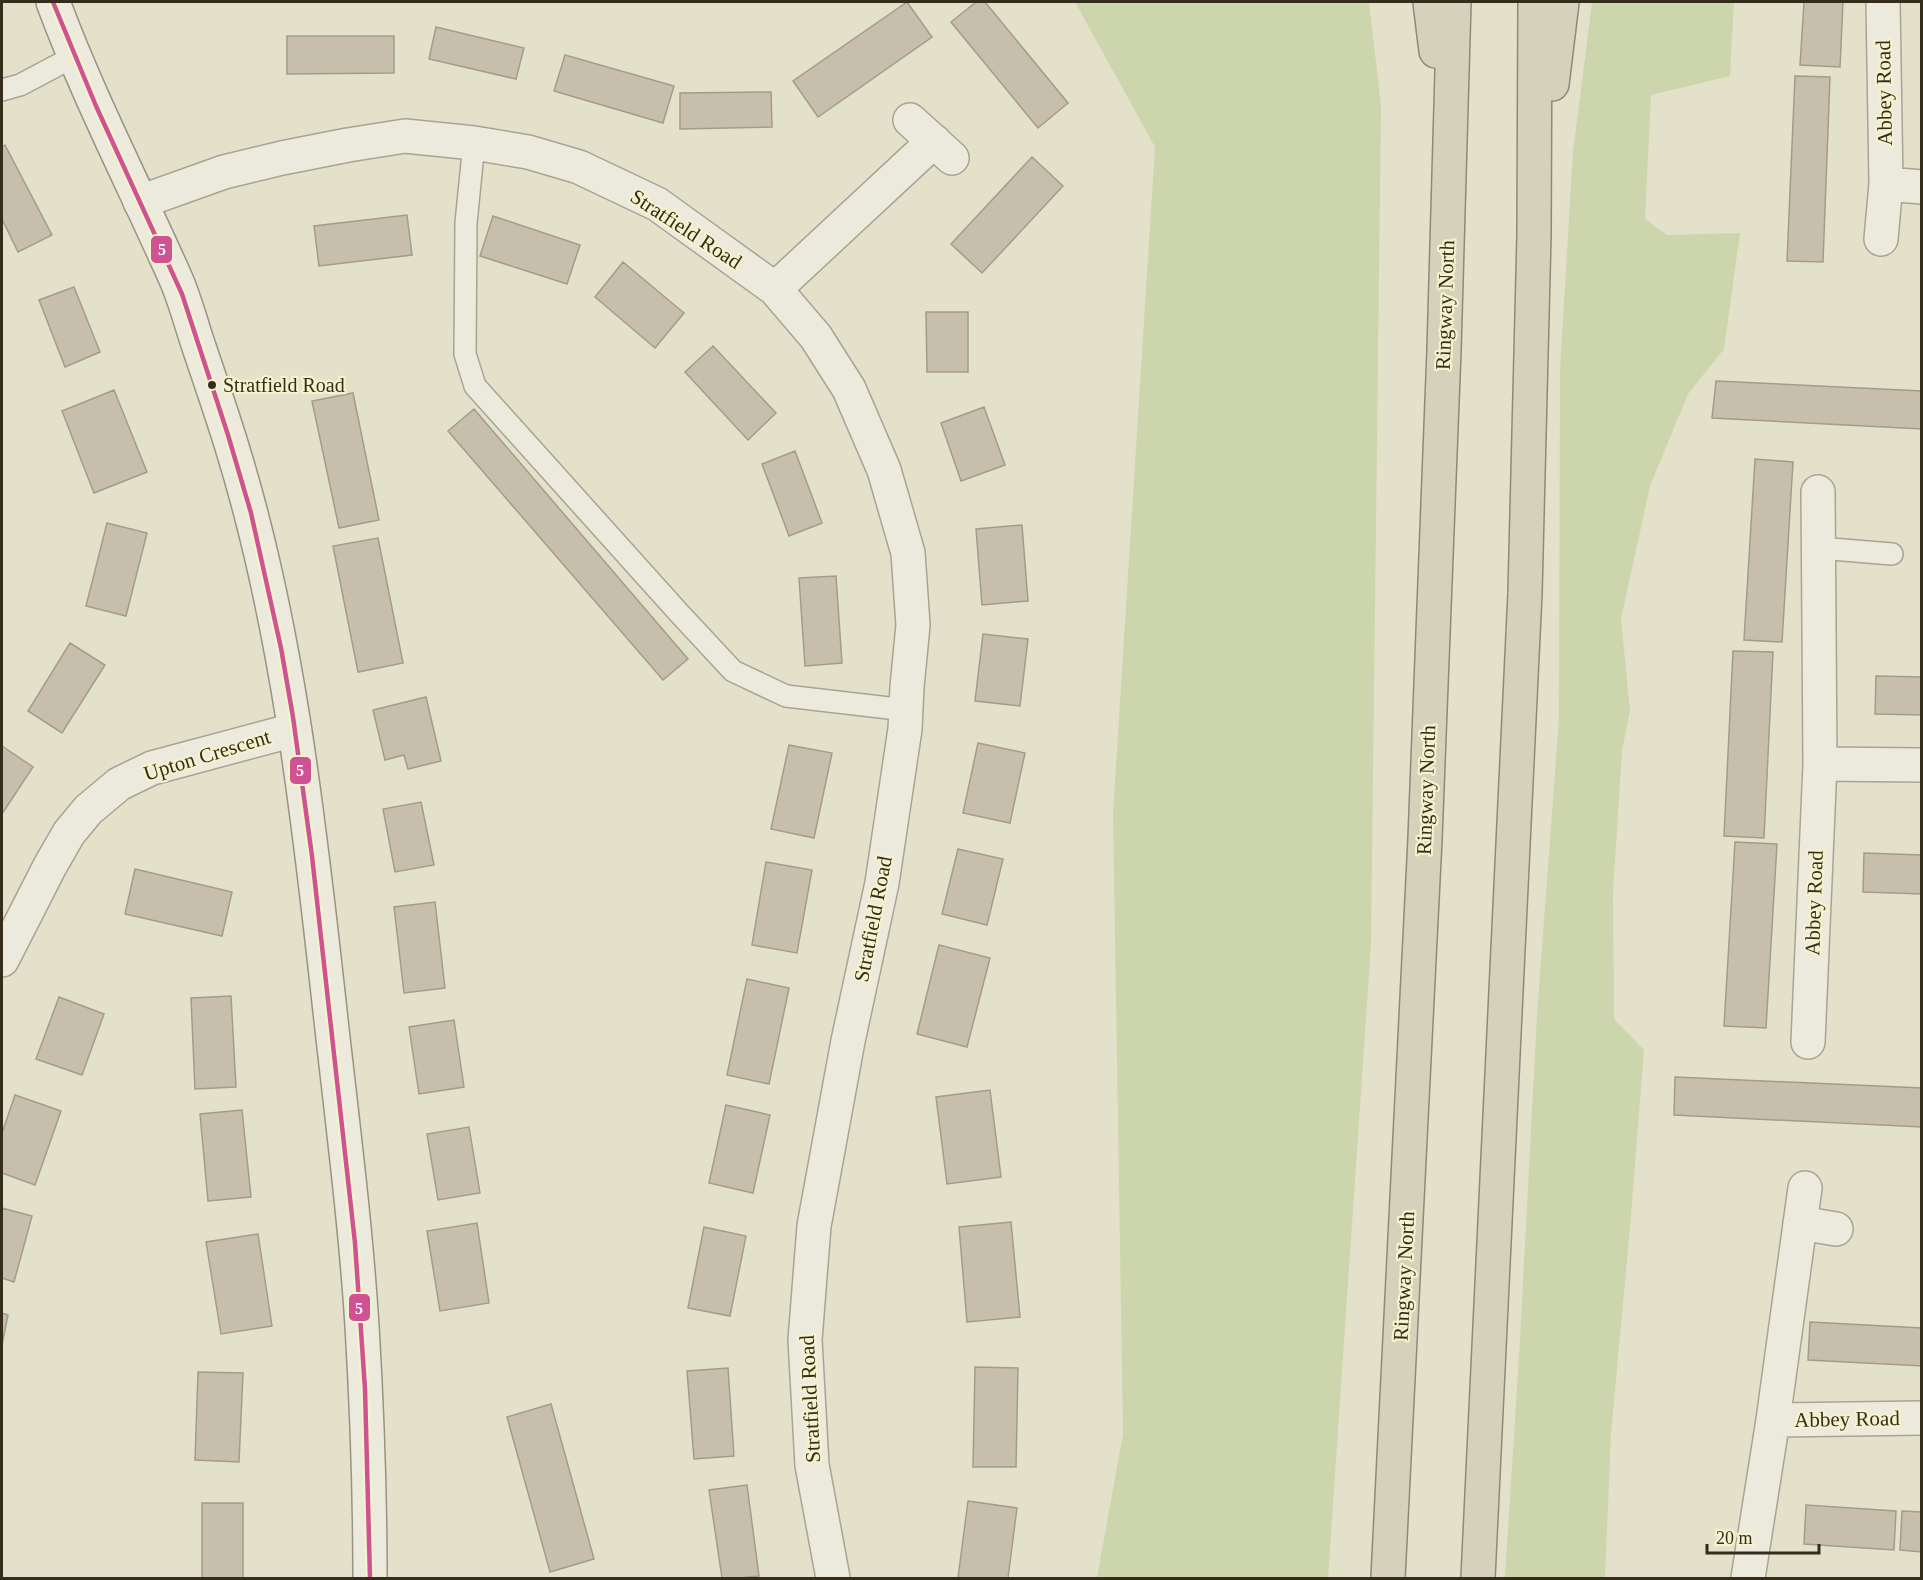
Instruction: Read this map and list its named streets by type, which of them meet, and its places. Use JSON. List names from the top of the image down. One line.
{"streets":{"highway":["Ringway North"],"street":["Abbey Road","Stratfield Road","Upton Crescent"]},"places":["Stratfield Road"],"lines":["transit line 5"],"scale_bar":"20 m"}
